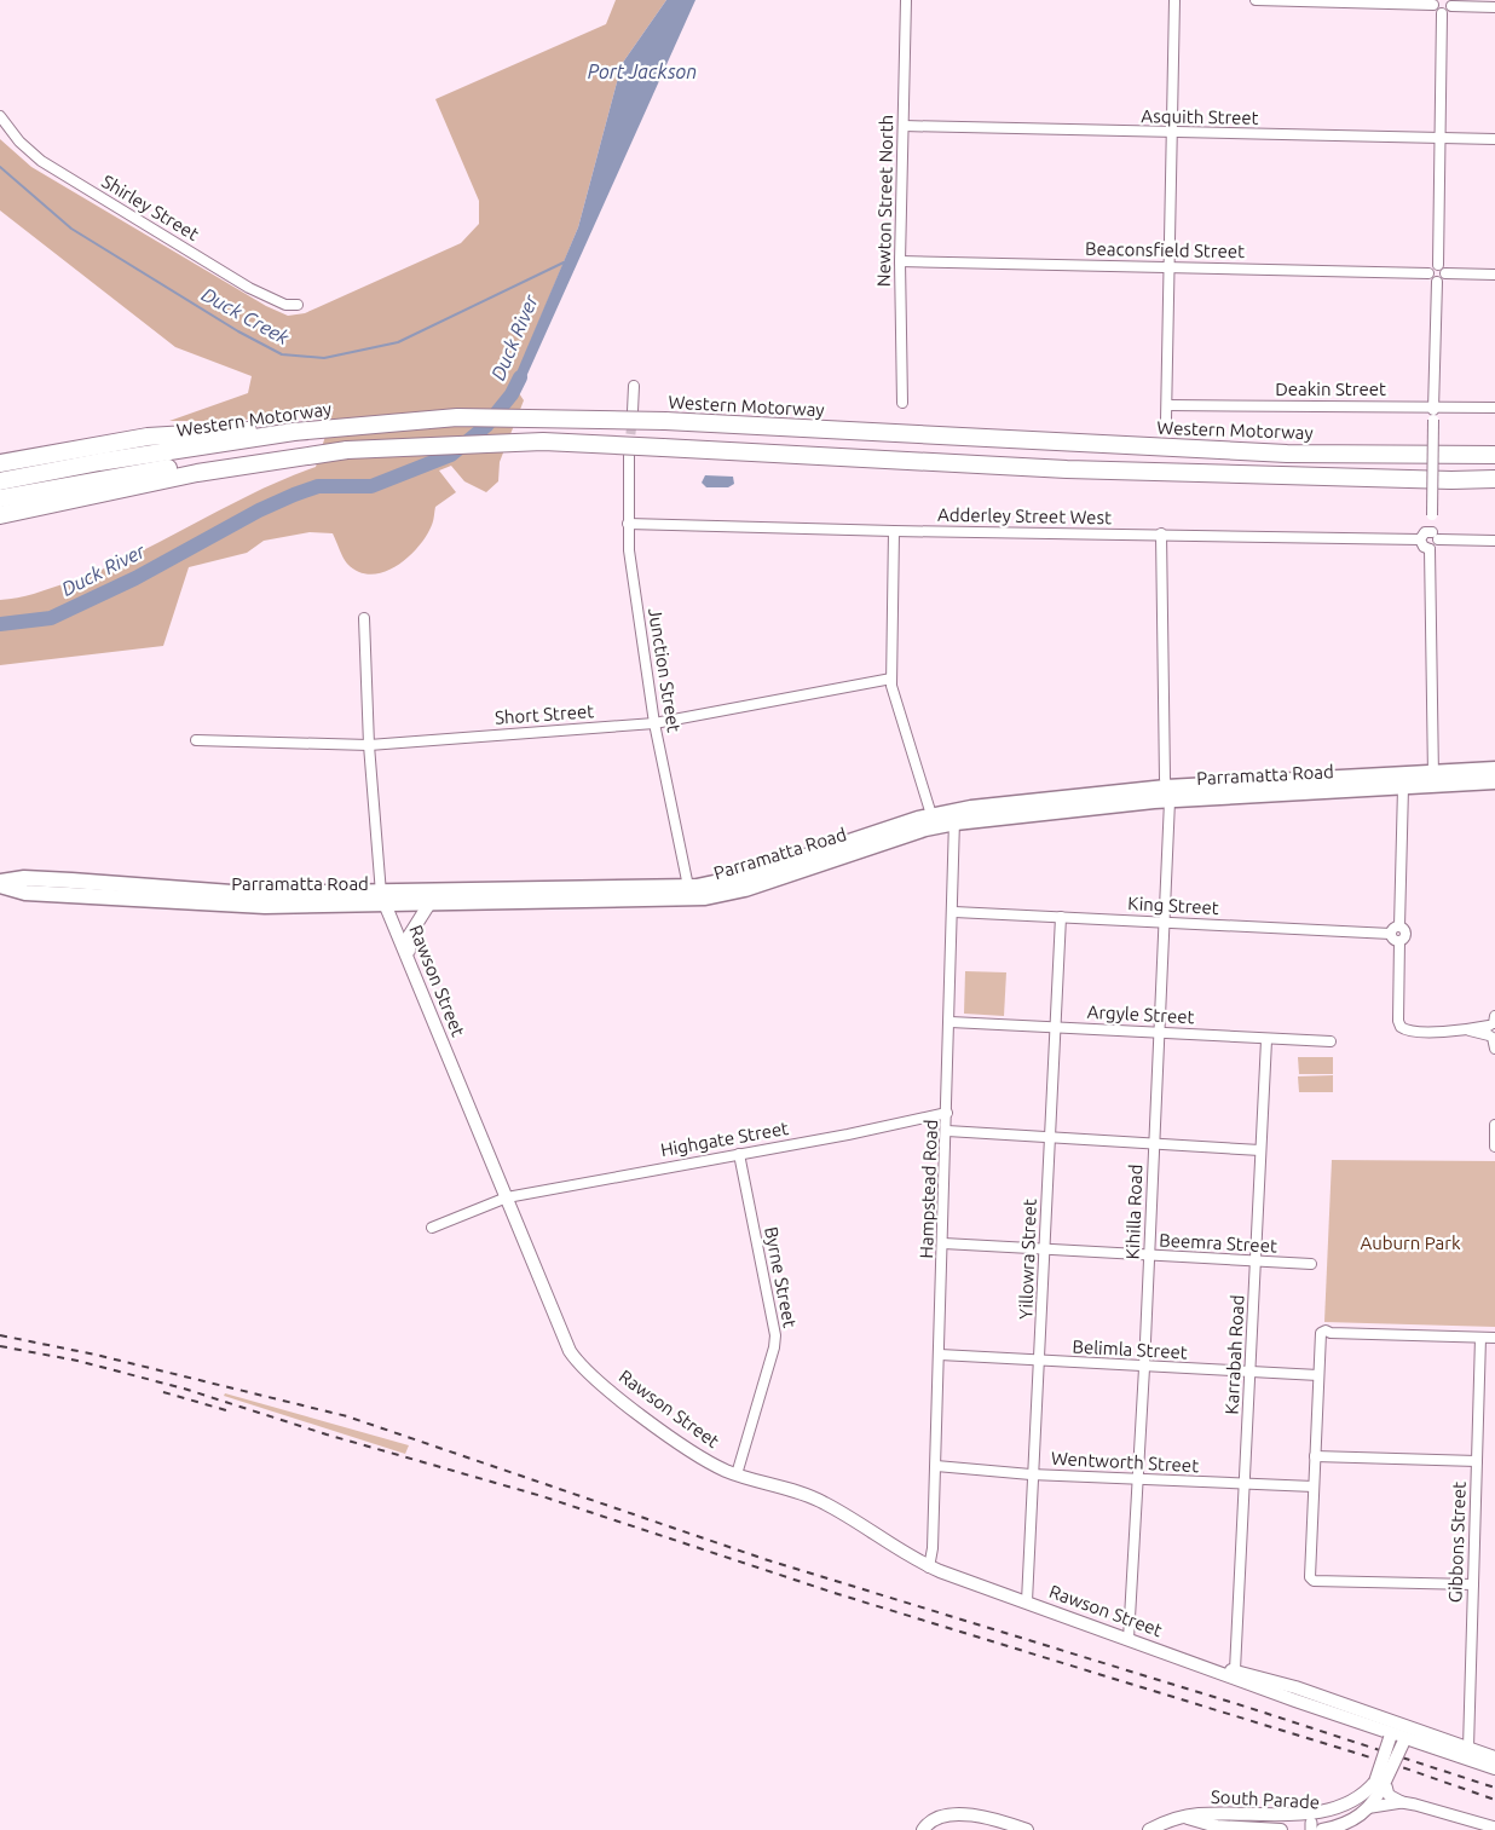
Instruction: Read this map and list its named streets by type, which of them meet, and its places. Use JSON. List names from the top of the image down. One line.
{"streets":{"highway":["Western Motorway","Parramatta Road"],"main road":["Rawson Street","South Parade"],"street":["Asquith Street","Newton Street North","Shirley Street","Beaconsfield Street","Deakin Street","Adderley Street West","Junction Street","Short Street","King Street","Argyle Street","Highgate Street","Hampstead Road","Kihilla Road","Beemra Street","Yillowra Street","Byrne Street","Belimla Street","Karrabah Road","Wentworth Street","Gibbons Street"]},"crossings":[["Asquith Street","Newton Street North"],["Newton Street North","Beaconsfield Street"],["Adderley Street West","Junction Street"],["Adderley Street West","Kihilla Road"],["Junction Street","Short Street"],["Junction Street","Parramatta Road"],["Parramatta Road","Rawson Street"],["Parramatta Road","Hampstead Road"],["Parramatta Road","Kihilla Road"],["King Street","Hampstead Road"],["King Street","Kihilla Road"],["King Street","Yillowra Street"],["Rawson Street","Highgate Street"],["Rawson Street","Hampstead Road"],["Rawson Street","Kihilla Road"],["Rawson Street","Yillowra Street"],["Rawson Street","Byrne Street"],["Rawson Street","Karrabah Road"],["Rawson Street","Gibbons Street"],["Rawson Street","South Parade"],["Argyle Street","Hampstead Road"],["Argyle Street","Kihilla Road"],["Argyle Street","Yillowra Street"],["Argyle Street","Karrabah Road"],["Highgate Street","Hampstead Road"],["Highgate Street","Byrne Street"],["Hampstead Road","Beemra Street"],["Hampstead Road","Belimla Street"],["Hampstead Road","Wentworth Street"],["Kihilla Road","Beemra Street"],["Kihilla Road","Belimla Street"],["Kihilla Road","Wentworth Street"],["Beemra Street","Yillowra Street"],["Beemra Street","Karrabah Road"],["Yillowra Street","Belimla Street"],["Yillowra Street","Wentworth Street"],["Belimla Street","Karrabah Road"],["Karrabah Road","Wentworth Street"]],"water":["Port Jackson","Duck Creek","Duck River"],"parks":["Auburn Park"]}
